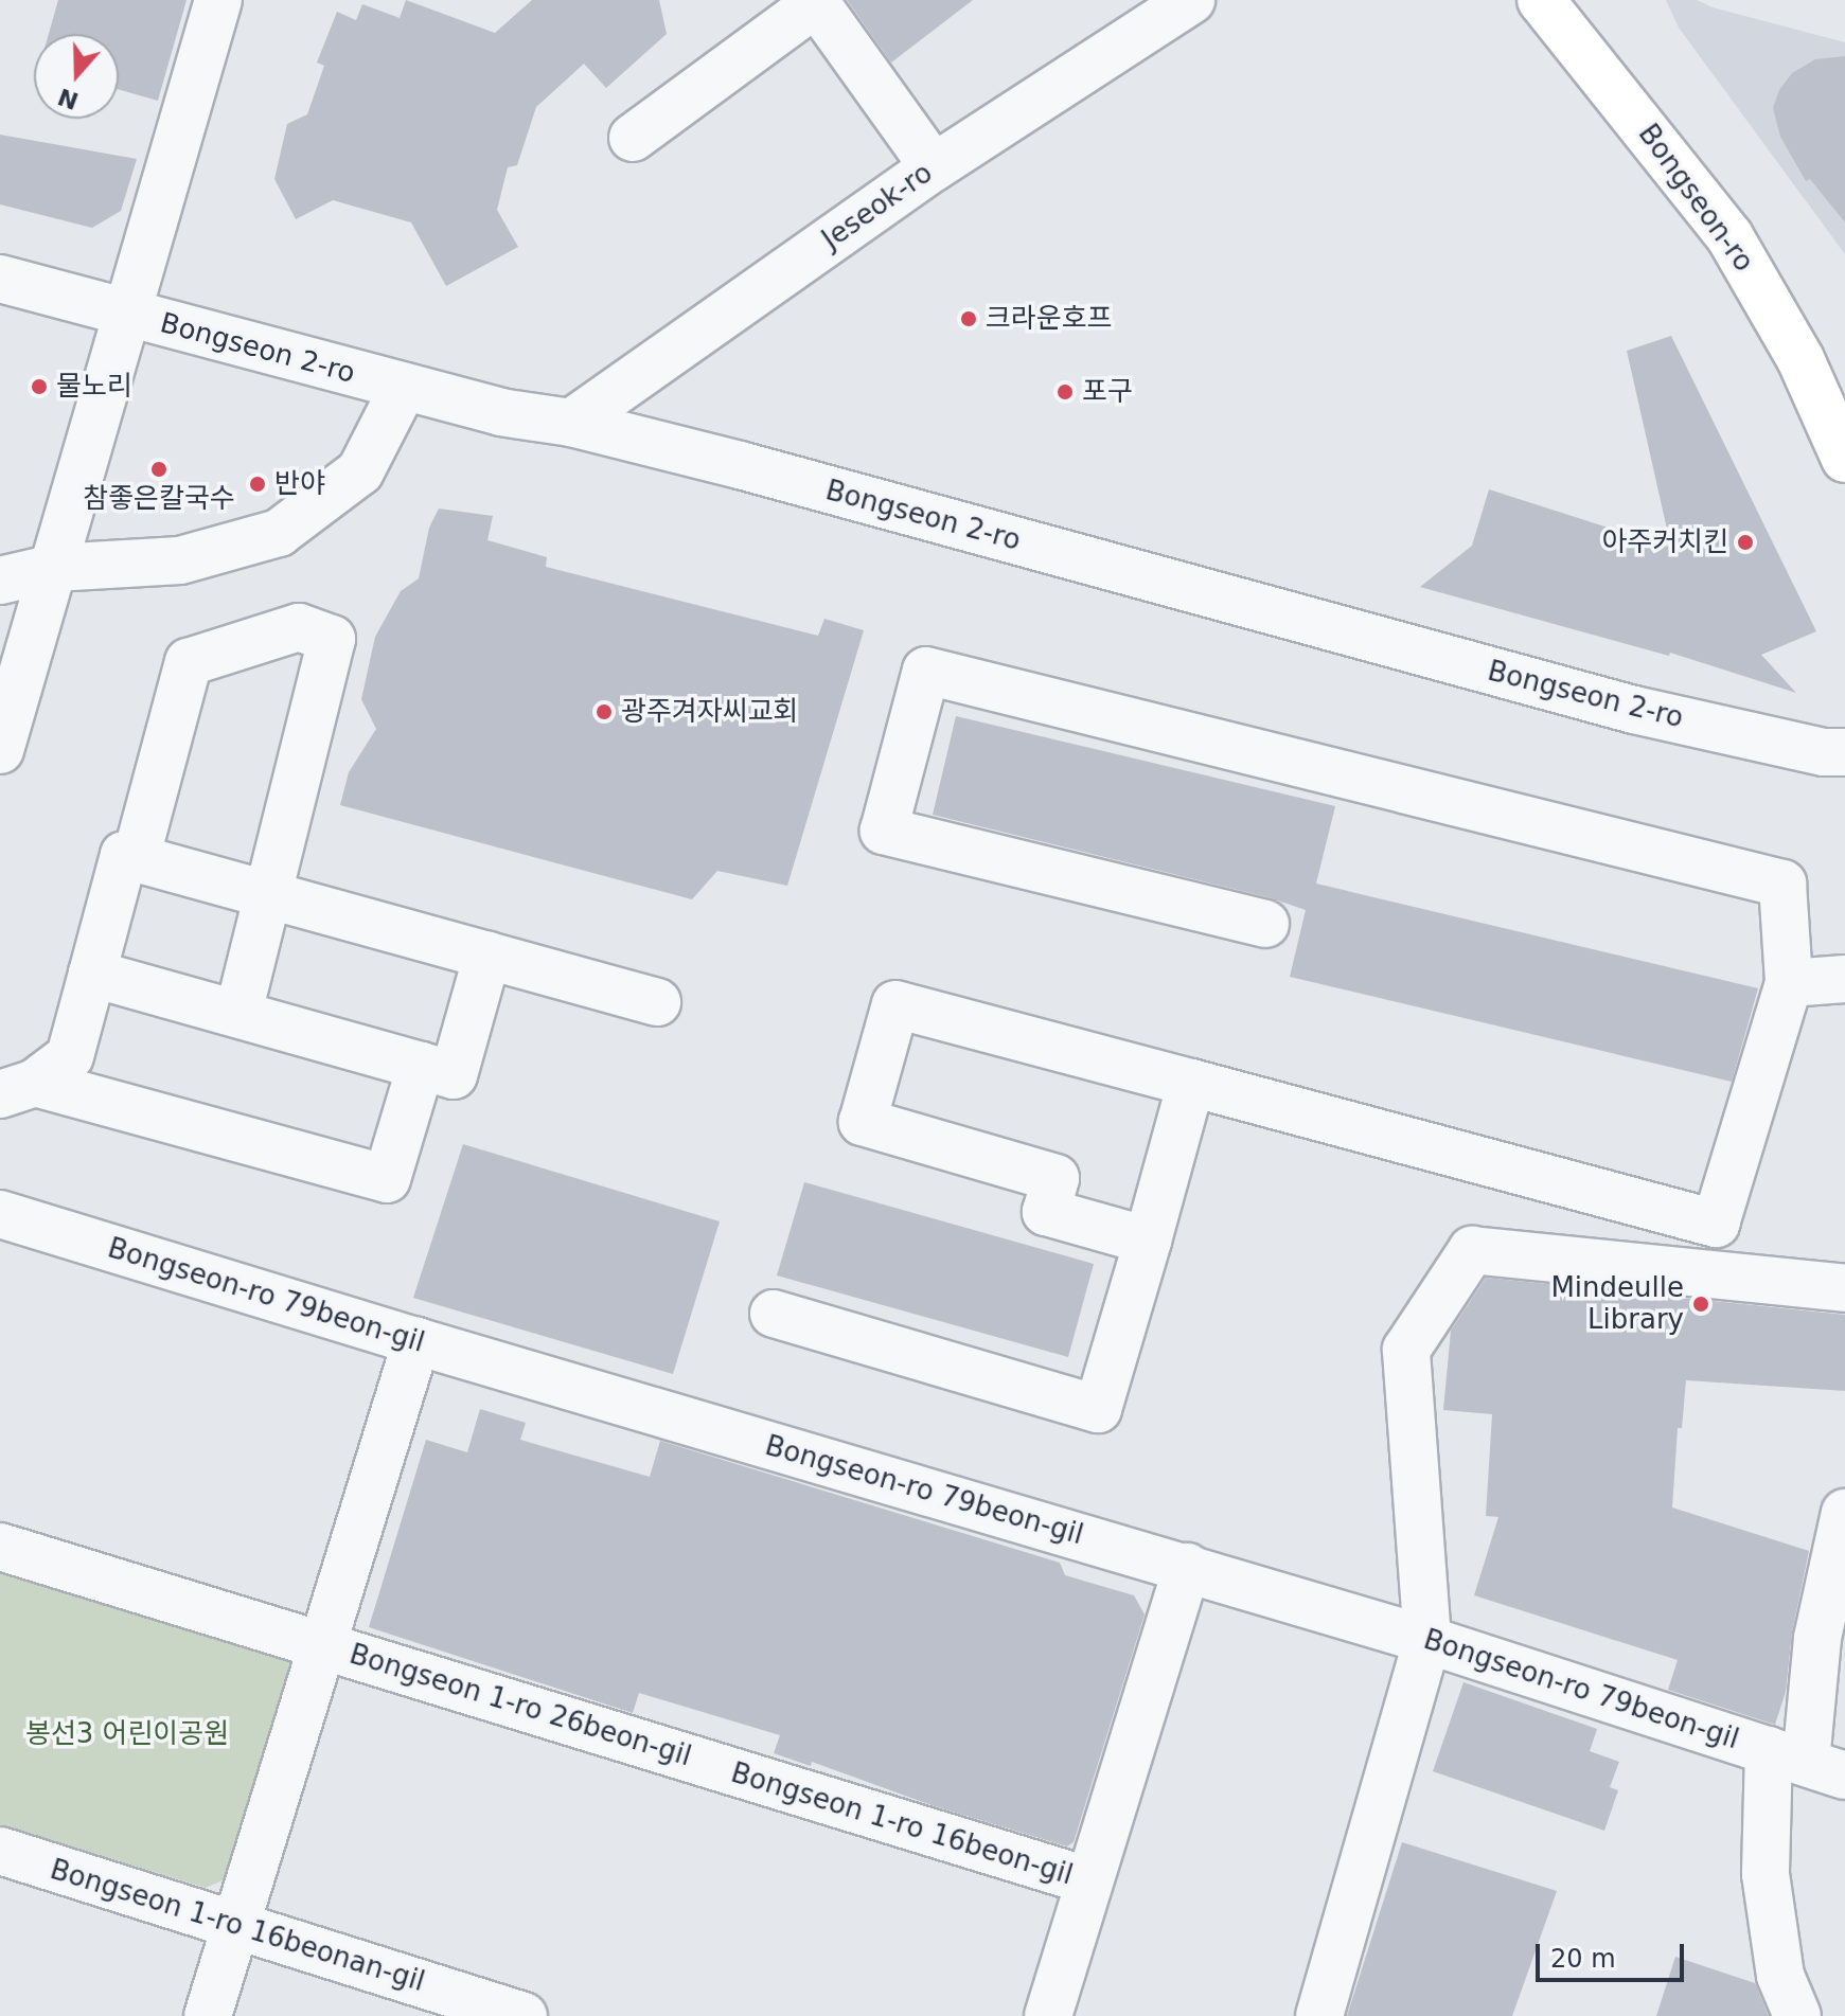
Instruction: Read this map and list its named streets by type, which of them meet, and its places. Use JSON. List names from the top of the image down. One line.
{"streets":{"main road":["Bongseon-ro"],"street":["Jeseok-ro","Bongseon 2-ro","Bongseon-ro 79beon-gil","Bongseon 1-ro 26beon-gil","Bongseon 1-ro 16beon-gil","Bongseon 1-ro 16beonan-gil"]},"crossings":[["Jeseok-ro","Bongseon 2-ro"],["Bongseon-ro 79beon-gil","Bongseon 1-ro 26beon-gil"],["Bongseon-ro 79beon-gil","Bongseon 1-ro 16beon-gil"],["Bongseon 1-ro 26beon-gil","Bongseon 1-ro 16beon-gil"],["Bongseon 1-ro 26beon-gil","Bongseon 1-ro 16beonan-gil"]],"parks":["봉선3 어린이공원"],"places":["크라운호프","물노리","포구","참좋은칼국수","반야","아주커치킨","광주겨자씨교회","Mindeulle Library"],"scale_bar":"20 m","north":"bottom"}
